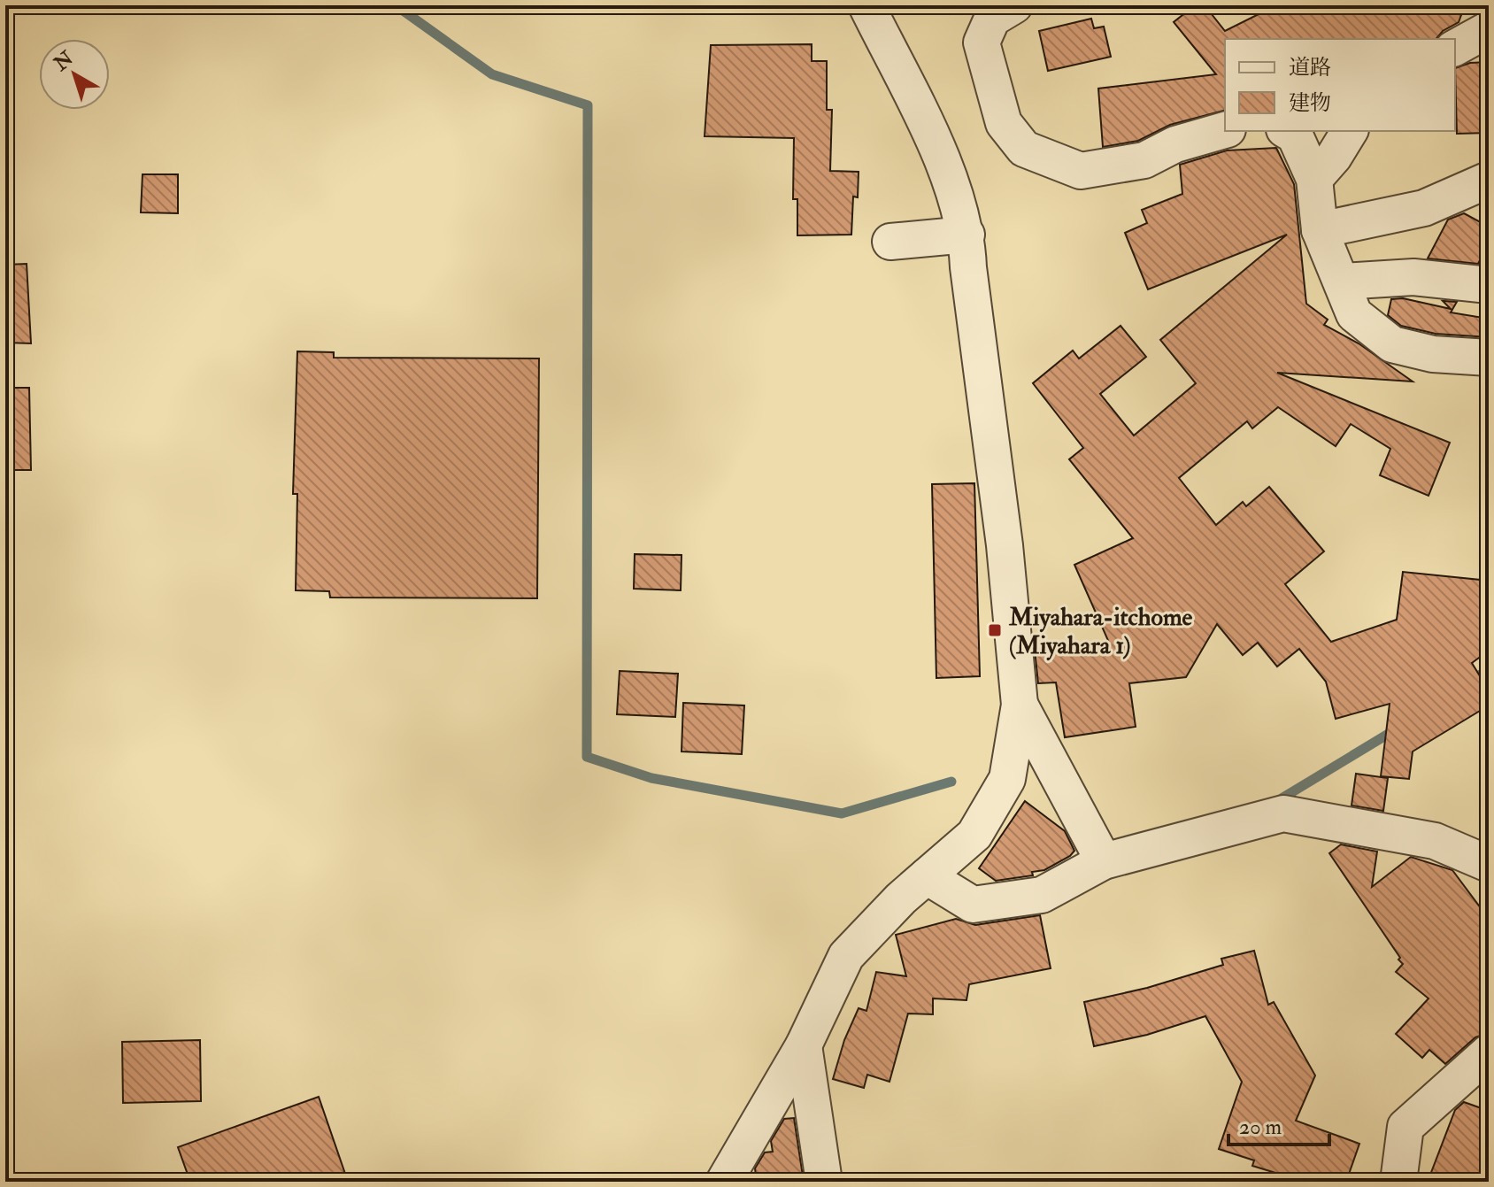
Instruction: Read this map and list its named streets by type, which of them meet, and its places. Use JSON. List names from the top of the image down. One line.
{"places":{"transit":["Miyahara-itchome (Miyahara 1)"]},"legend":["道路","建物"],"scale_bar":"20 m","north":"top left"}
